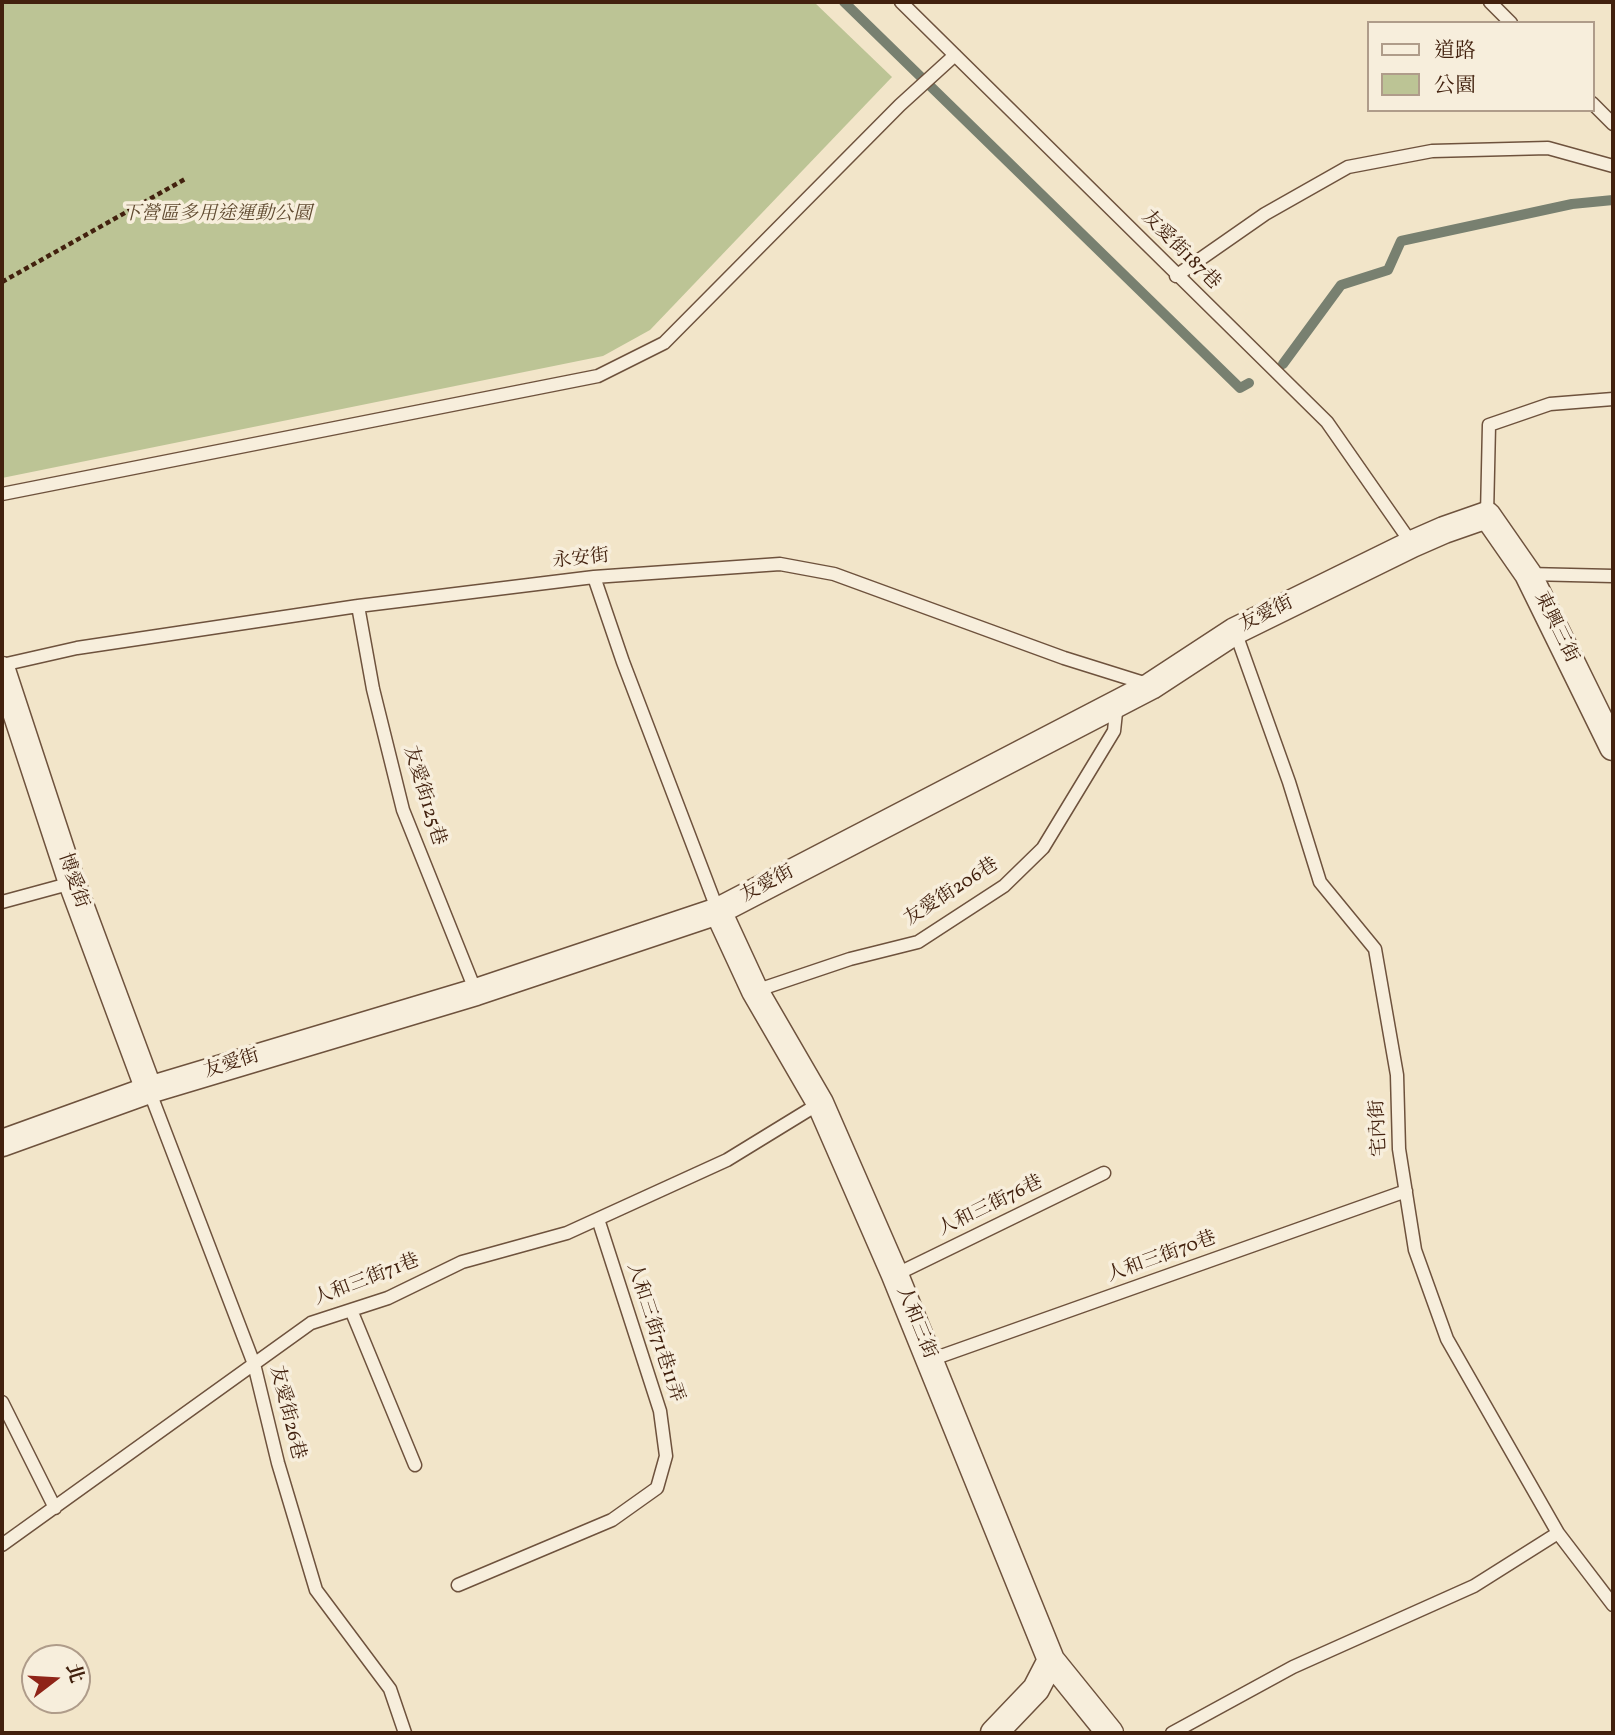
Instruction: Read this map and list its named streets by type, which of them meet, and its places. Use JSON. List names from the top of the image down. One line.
{"streets":{"street":["友愛街","東興三街","博愛街","人和三街"],"lane":["友愛街187巷","永安街","友愛街125巷","友愛街206巷","宅內街","人和三街76巷","人和三街70巷","人和三街71巷","人和三街71巷11弄","友愛街26巷"]},"crossings":[["友愛街187巷","友愛街"],["永安街","友愛街"],["永安街","友愛街125巷"],["永安街","博愛街"],["友愛街","東興三街"],["友愛街","友愛街125巷"],["友愛街","博愛街"],["友愛街","友愛街206巷"],["友愛街","宅內街"],["友愛街","人和三街"],["友愛街","友愛街26巷"],["博愛街","友愛街26巷"],["友愛街206巷","人和三街"],["宅內街","人和三街70巷"],["人和三街76巷","人和三街"],["人和三街70巷","人和三街"],["人和三街71巷","人和三街"],["人和三街71巷","人和三街71巷11弄"],["人和三街71巷","友愛街26巷"]],"parks":["下營區多用途運動公園"],"legend":["道路","公園"],"north":"right"}
